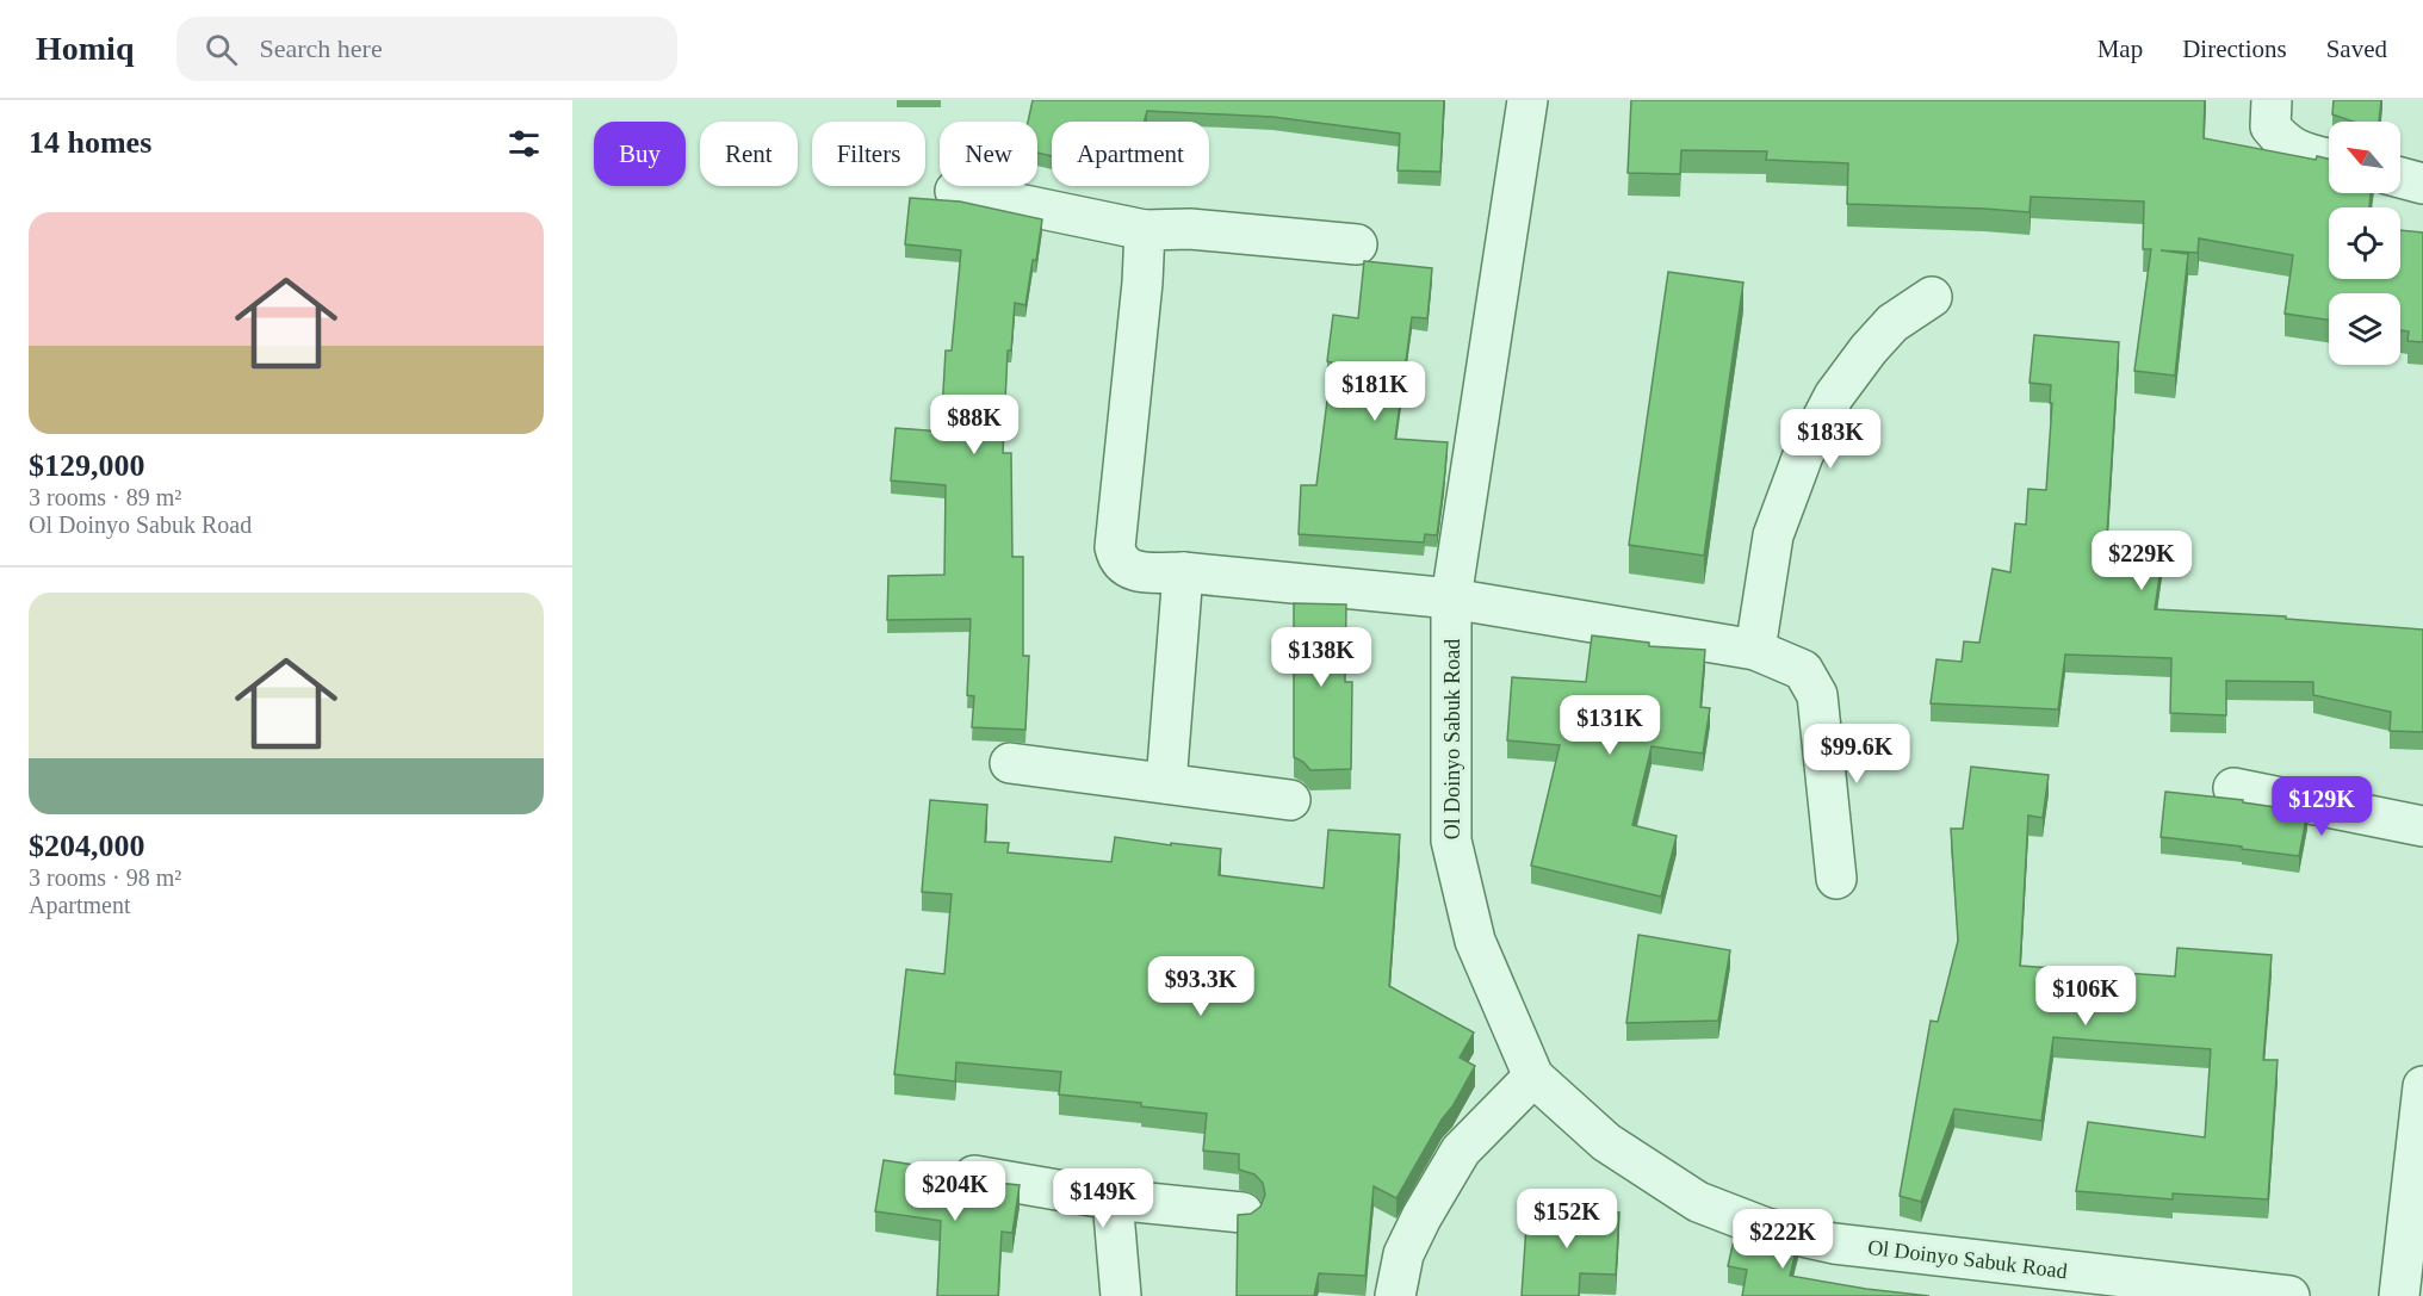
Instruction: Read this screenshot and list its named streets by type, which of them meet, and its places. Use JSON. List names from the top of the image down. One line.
{"streets":{"street":["Ol Doinyo Sabuk Road"]},"north":"top left","page":{"header":"Homiq","search":"Search here","nav":["Map","Directions","Saved"],"heading":"14 homes","chip":["Buy","Rent","Filters","New","Apartment"],"list":[{"name":"$129,000","note":"3 rooms · 89 m² · Ol Doinyo Sabuk Road"},{"name":"$204,000","note":"3 rooms · 98 m² · Apartment"}],"price":["$181K","$88K","$183K","$229K","$138K","$131K","$99.6K","$129K","$93.3K","$106K","$204K","$149K","$152K","$222K"]}}
